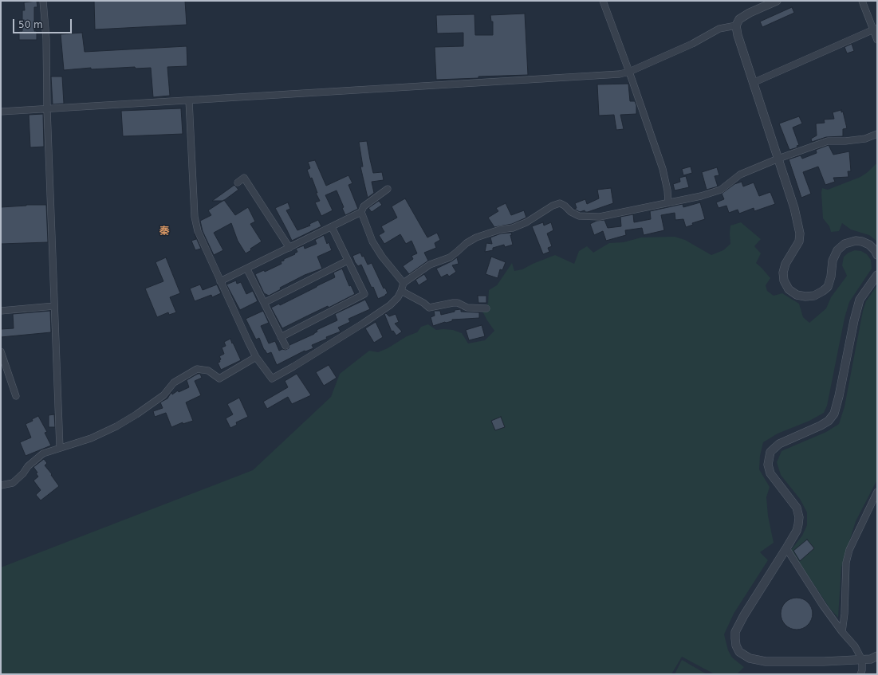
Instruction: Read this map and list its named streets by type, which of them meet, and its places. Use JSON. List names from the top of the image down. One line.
{"districts":["秦"],"scale_bar":"50 m"}
